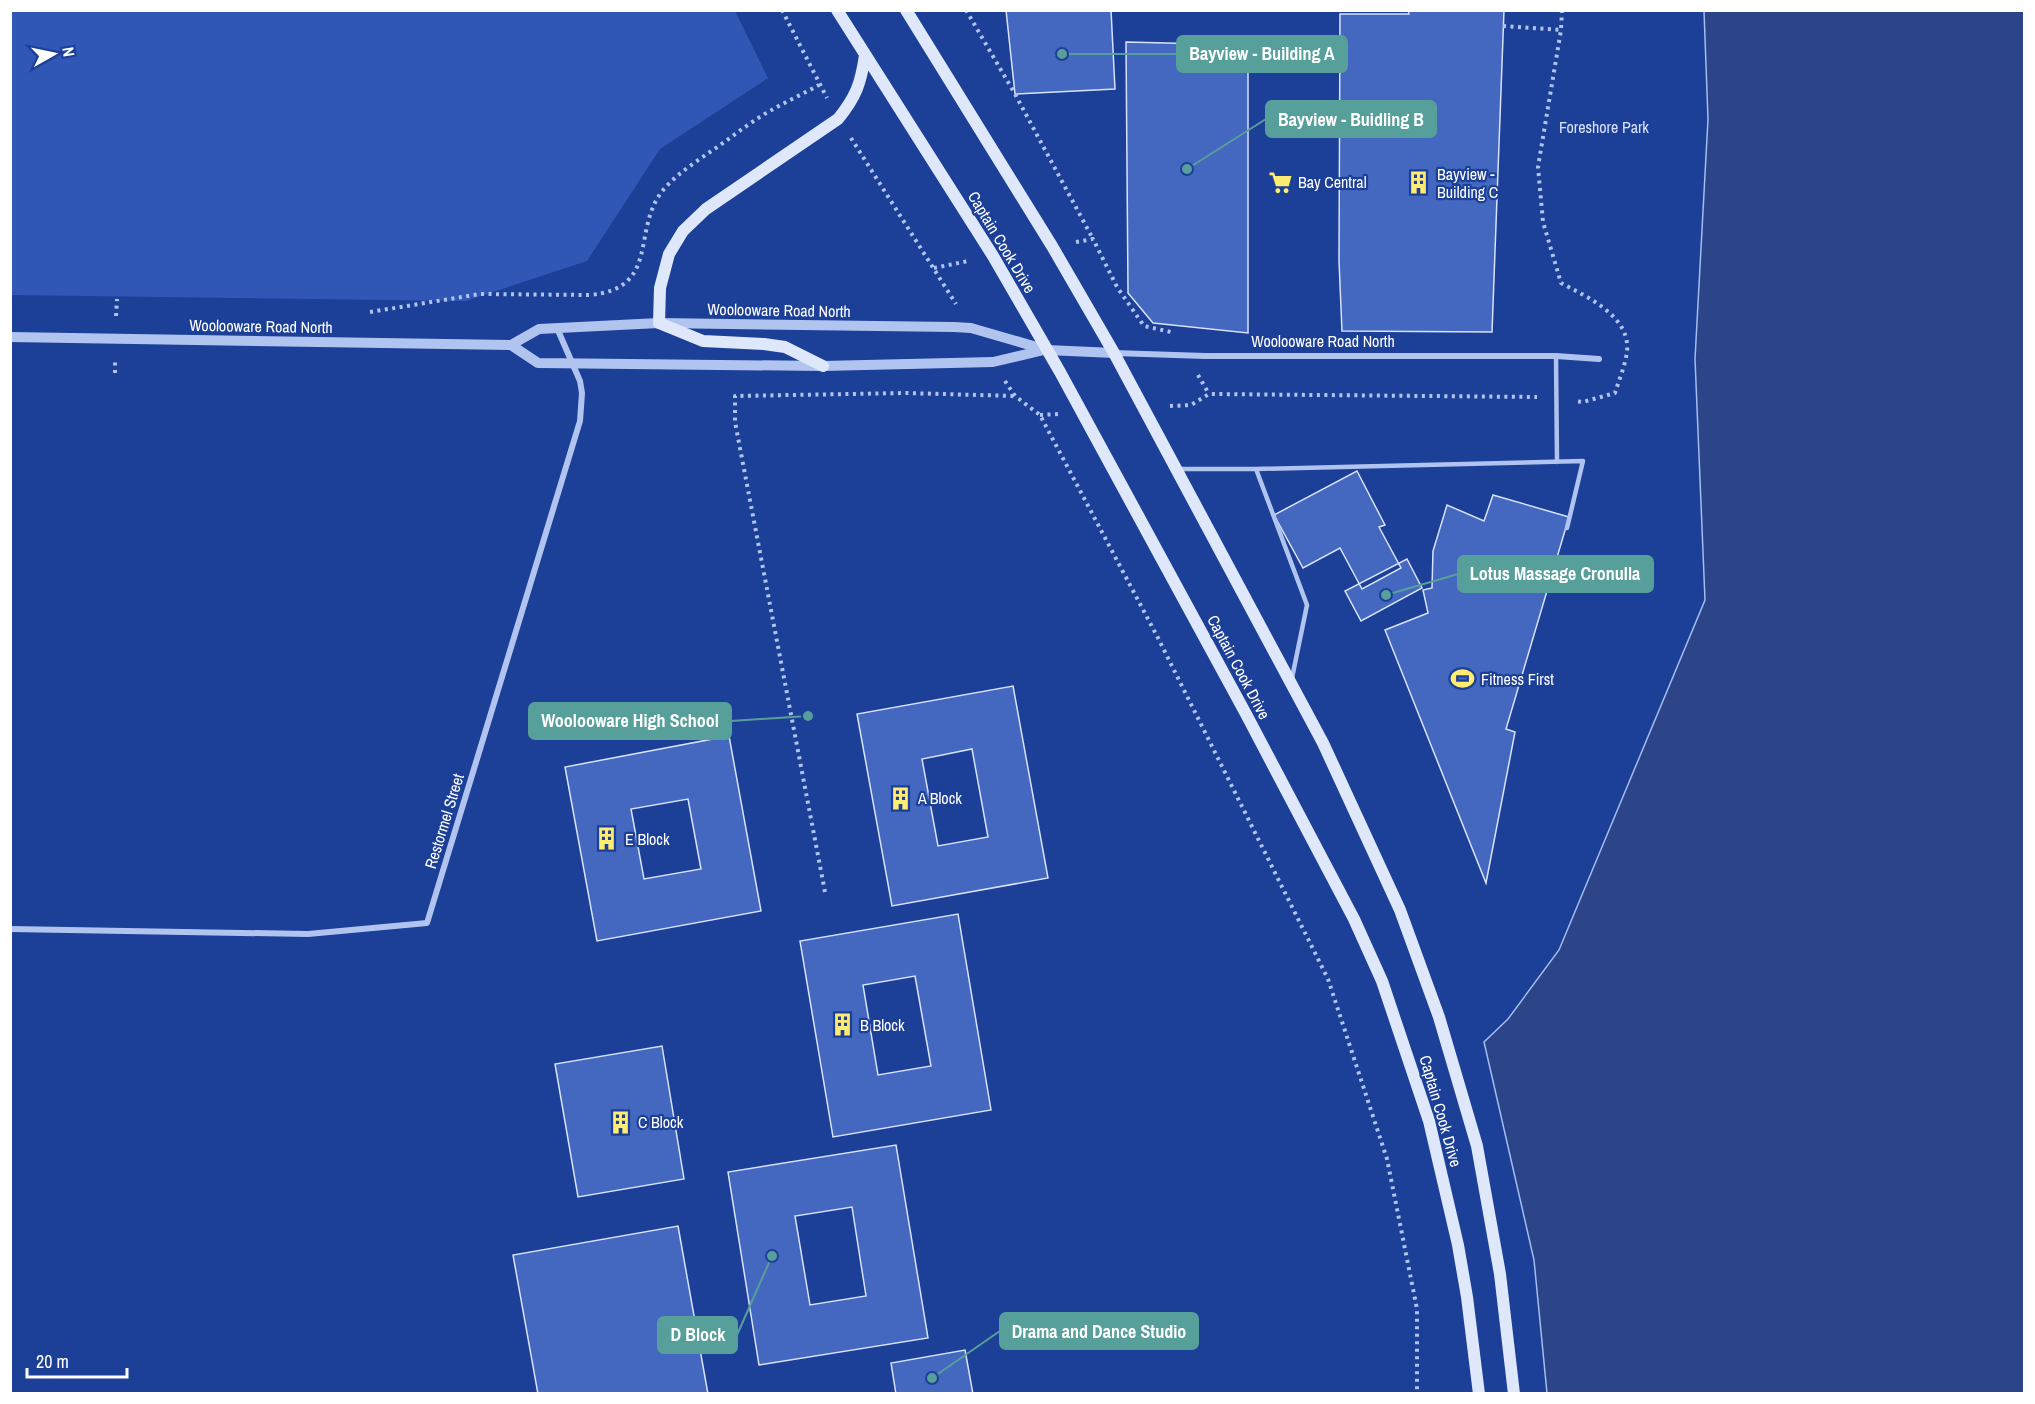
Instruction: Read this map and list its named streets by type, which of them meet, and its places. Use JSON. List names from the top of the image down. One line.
{"streets":{"main road":["Captain Cook Drive"],"street":["Woolooware Road North","Restormel Street"]},"crossings":[["Captain Cook Drive","Woolooware Road North"],["Woolooware Road North","Restormel Street"]],"parks":["Foreshore Park"],"places":{"other":["Bayview - Building A","Bayview - Buidling B","Lotus Massage Cronulla","Woolooware High School","D Block","Drama and Dance Studio"],"supermarket":["Bay Central"],"building":["Bayview - Building C","A Block","E Block","B Block","C Block"],"sports":["Fitness First"]},"scale_bar":"20 m","north":"right"}
